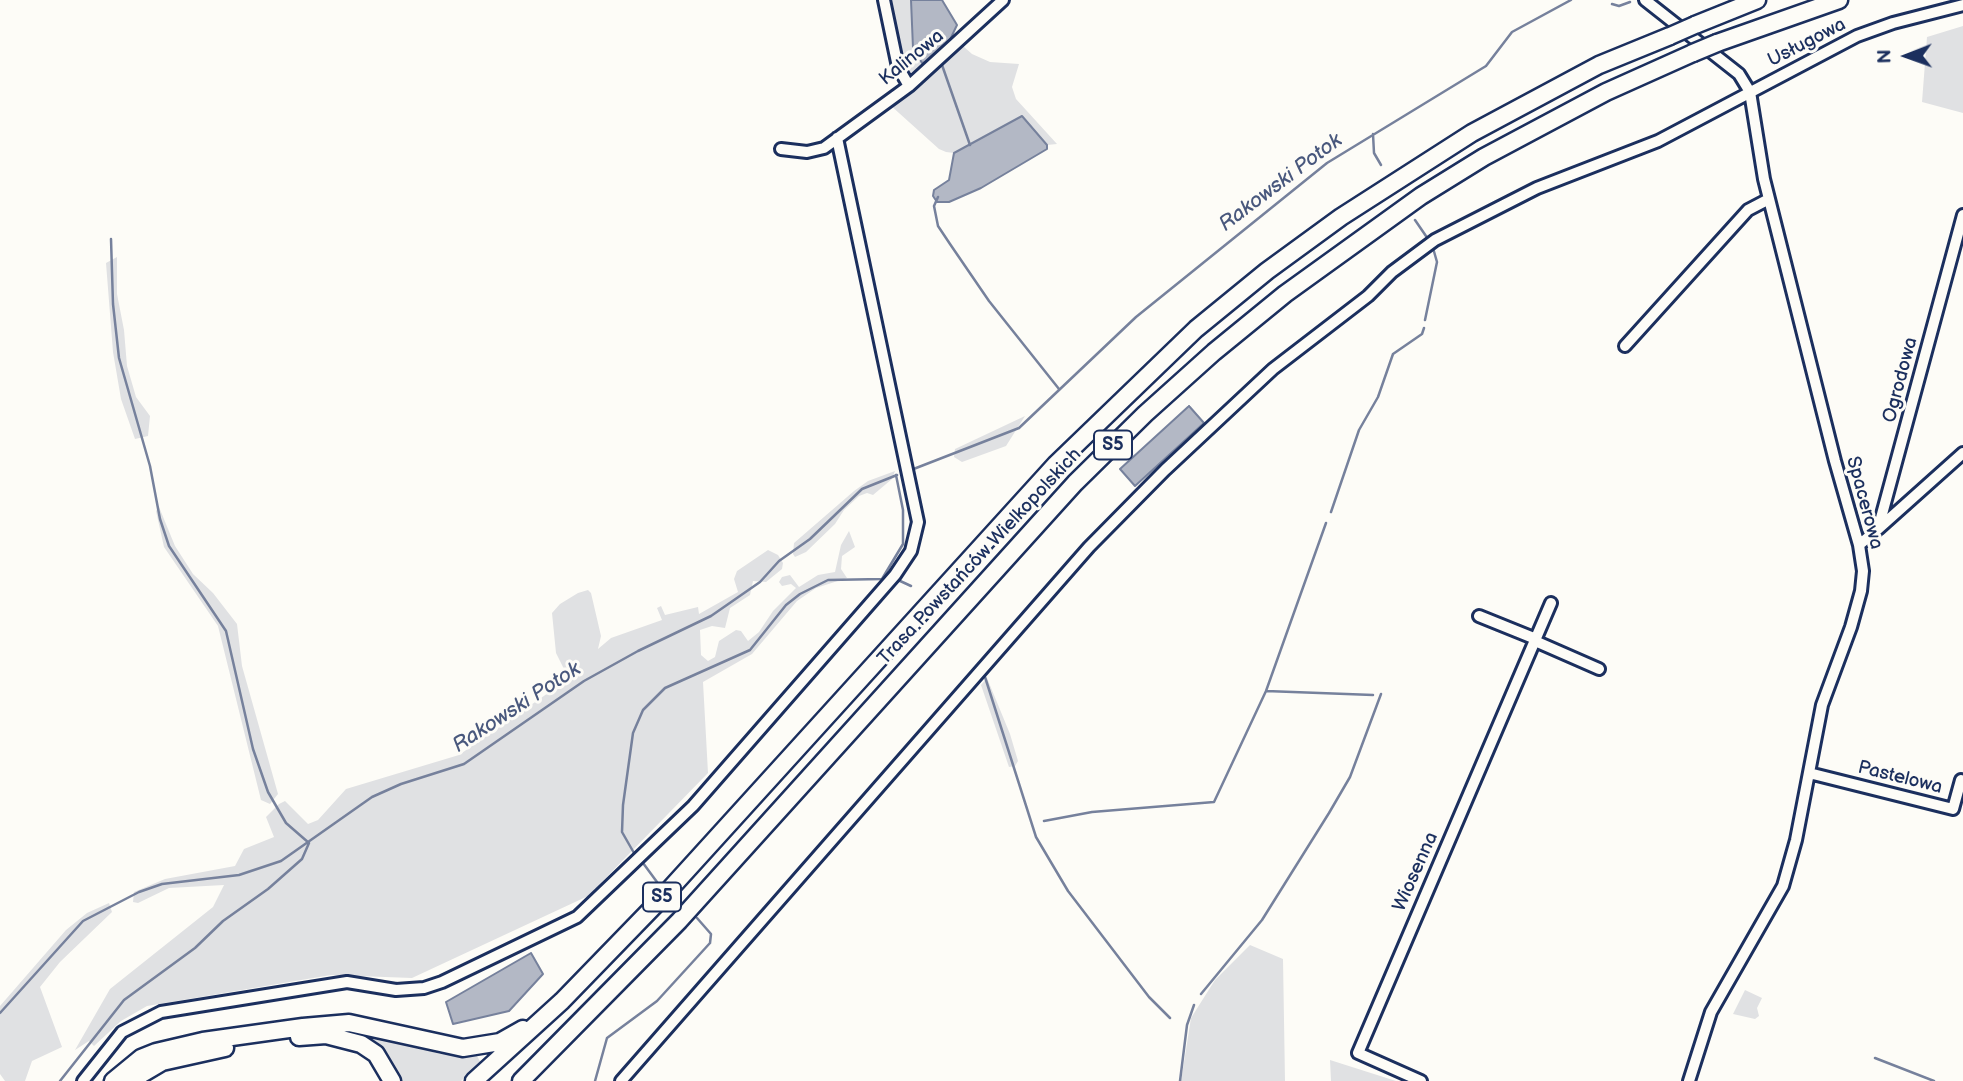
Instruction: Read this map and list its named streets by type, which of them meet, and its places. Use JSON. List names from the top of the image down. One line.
{"streets":{"highway":["S5","Trasa Powstańców Wielkopolskich"],"street":["Usługowa","Kalinowa","Ogrodowa","Spacerowa","Pastelowa","Wiosenna"]},"crossings":[["Usługowa","Spacerowa"],["Spacerowa","Pastelowa"]],"water":["Rakowski Potok"],"north":"left"}
